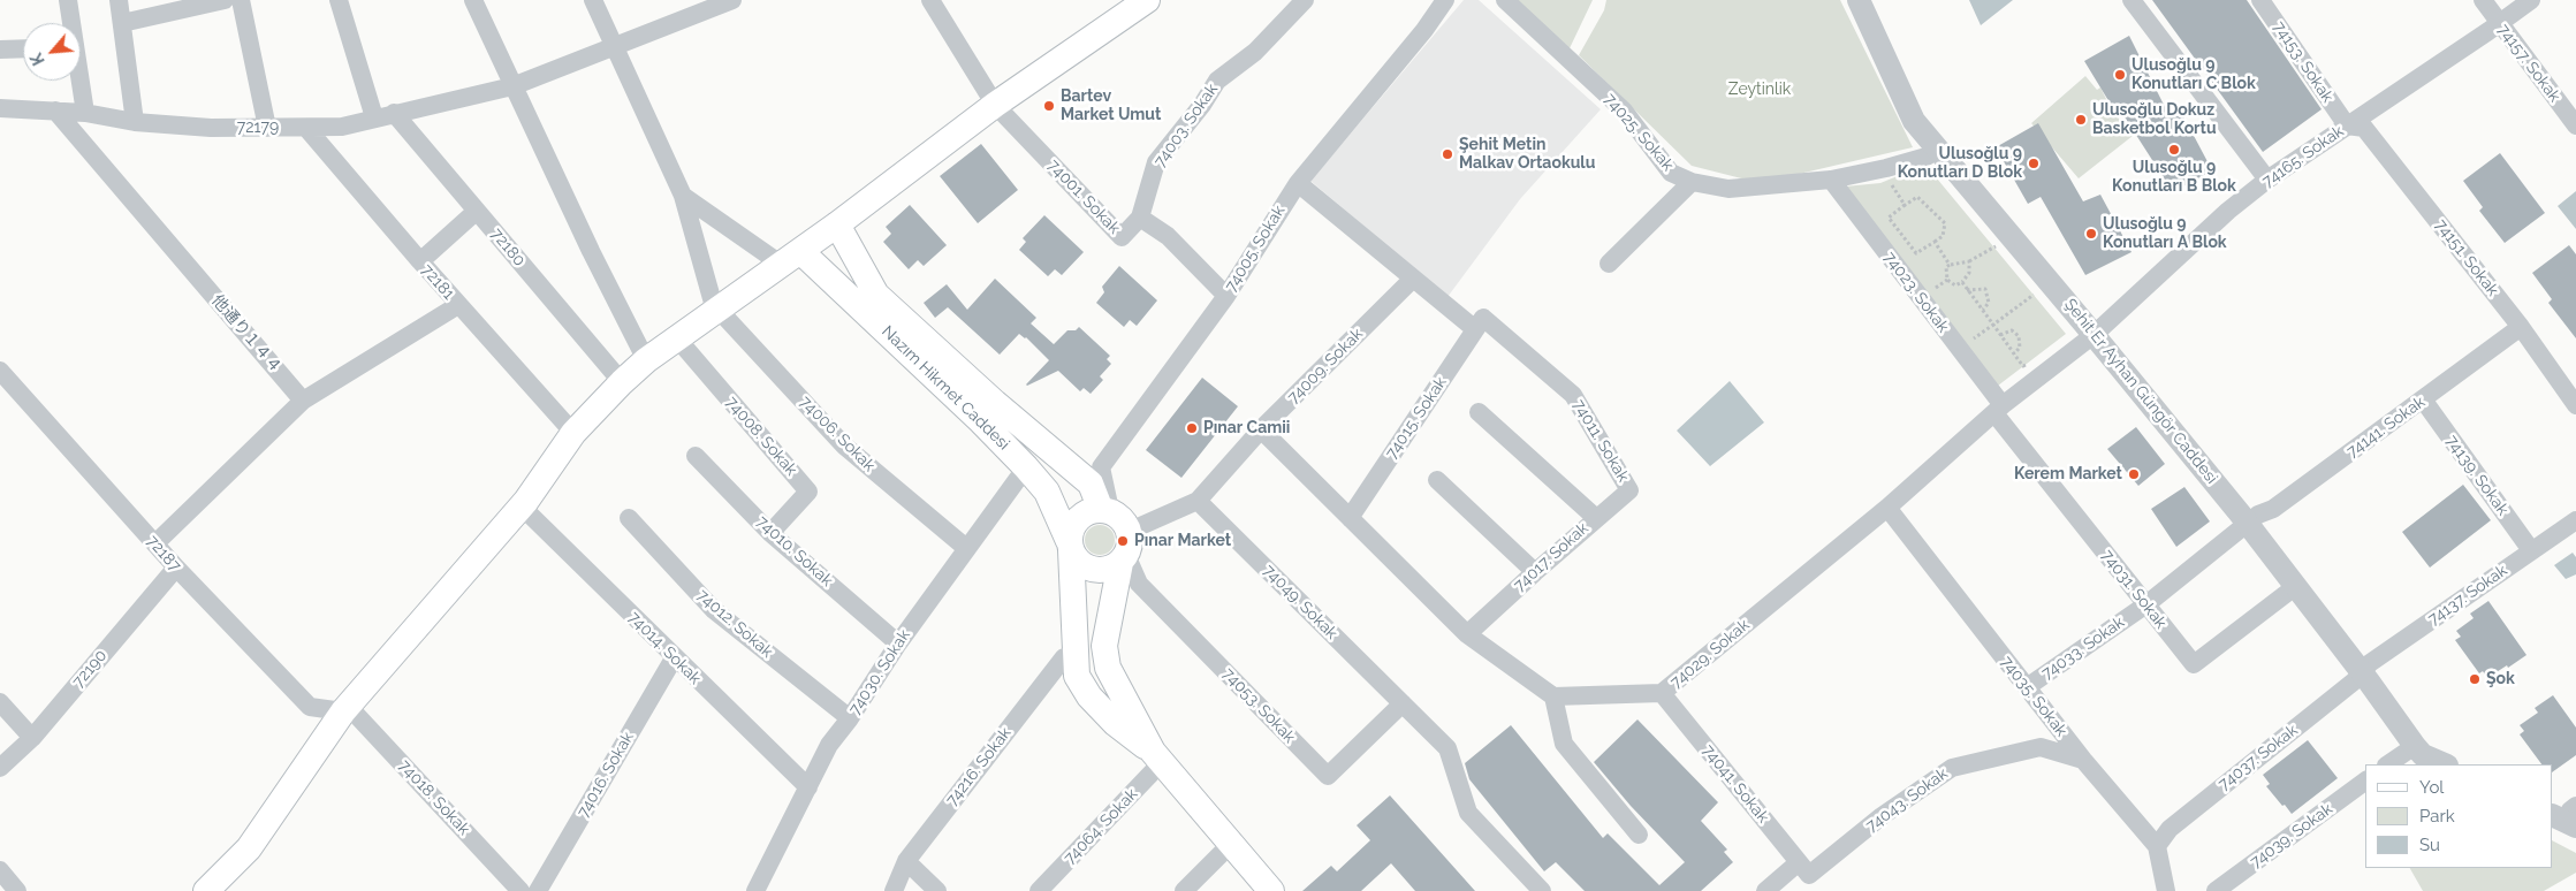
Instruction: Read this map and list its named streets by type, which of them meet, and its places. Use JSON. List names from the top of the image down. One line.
{"streets":{"main road":["Nazım Hikmet Caddesi"],"street":["74153. Sokak","74157. Sokak","74003. Sokak","72179","74025. Sokak","74165. Sokak","74001. Sokak","72180","74005. Sokak","74151. Sokak","72181","74023. Sokak","他通り１４４","74009. Sokak","Şehit Er Ayhan Güngör Caddesi","74015. Sokak","74141. Sokak","74006. Sokak","74008. Sokak","74011. Sokak","74139. Sokak","74010. Sokak","72187","74017. Sokak","74031. Sokak","74137. Sokak","74049. Sokak","74012. Sokak","74014. Sokak","74033. Sokak","74029. Sokak","72190","74030. Sokak","74035. Sokak","74053. Sokak","74037. Sokak","74216. Sokak","74016. Sokak","74041. Sokak","74018. Sokak","74043. Sokak","74064. Sokak","74039. Sokak"]},"crossings":[["74153. Sokak","74165. Sokak"],["74153. Sokak","74151. Sokak"],["74157. Sokak","74165. Sokak"],["74003. Sokak","74001. Sokak"],["72179","72180"],["72179","72181"],["72179","他通り１４４"],["74025. Sokak","74023. Sokak"],["74025. Sokak","Şehit Er Ayhan Güngör Caddesi"],["74165. Sokak","74151. Sokak"],["74165. Sokak","Şehit Er Ayhan Güngör Caddesi"],["74165. Sokak","74029. Sokak"],["74001. Sokak","74005. Sokak"],["74005. Sokak","74009. Sokak"],["74005. Sokak","Nazım Hikmet Caddesi"],["74005. Sokak","74011. Sokak"],["74005. Sokak","74053. Sokak"],["74151. Sokak","74141. Sokak"],["74023. Sokak","74031. Sokak"],["74023. Sokak","74029. Sokak"],["74009. Sokak","Nazım Hikmet Caddesi"],["74009. Sokak","74011. Sokak"],["74009. Sokak","74049. Sokak"],["74009. Sokak","74053. Sokak"],["Nazım Hikmet Caddesi","74030. Sokak"],["Nazım Hikmet Caddesi","74053. Sokak"],["Nazım Hikmet Caddesi","74216. Sokak"],["Nazım Hikmet Caddesi","74064. Sokak"],["Şehit Er Ayhan Güngör Caddesi","74141. Sokak"],["Şehit Er Ayhan Güngör Caddesi","74031. Sokak"],["Şehit Er Ayhan Güngör Caddesi","74137. Sokak"],["Şehit Er Ayhan Güngör Caddesi","74033. Sokak"],["Şehit Er Ayhan Güngör Caddesi","74029. Sokak"],["Şehit Er Ayhan Güngör Caddesi","74037. Sokak"],["74015. Sokak","74011. Sokak"],["74141. Sokak","74139. Sokak"],["74141. Sokak","74033. Sokak"],["74006. Sokak","74030. Sokak"],["74008. Sokak","74010. Sokak"],["74011. Sokak","74017. Sokak"],["74139. Sokak","74137. Sokak"],["74010. Sokak","74030. Sokak"],["72187","72190"],["72187","74018. Sokak"],["74031. Sokak","74033. Sokak"],["74031. Sokak","74029. Sokak"],["74137. Sokak","74037. Sokak"],["74049. Sokak","74053. Sokak"],["74012. Sokak","74030. Sokak"],["74014. Sokak","74030. Sokak"],["74014. Sokak","74016. Sokak"],["74033. Sokak","74035. Sokak"],["74029. Sokak","74035. Sokak"],["74029. Sokak","74041. Sokak"],["74035. Sokak","74037. Sokak"],["74035. Sokak","74043. Sokak"],["74041. Sokak","74043. Sokak"]],"parks":["Zeytinlik"],"places":["Ulusoğlu 9 Konutları C Blok","Bartev Market Umut","Ulusoğlu Dokuz Basketbol Kortu","Ulusoğlu 9 Konutları B Blok","Şehit Metin Malkav Ortaokulu","Ulusoğlu 9 Konutları D Blok","Ulusoğlu 9 Konutları A Blok","Pınar Camii","Kerem Market","Pınar Market","Şok"],"legend":["Yol","Park","Su"],"north":"bottom left"}
